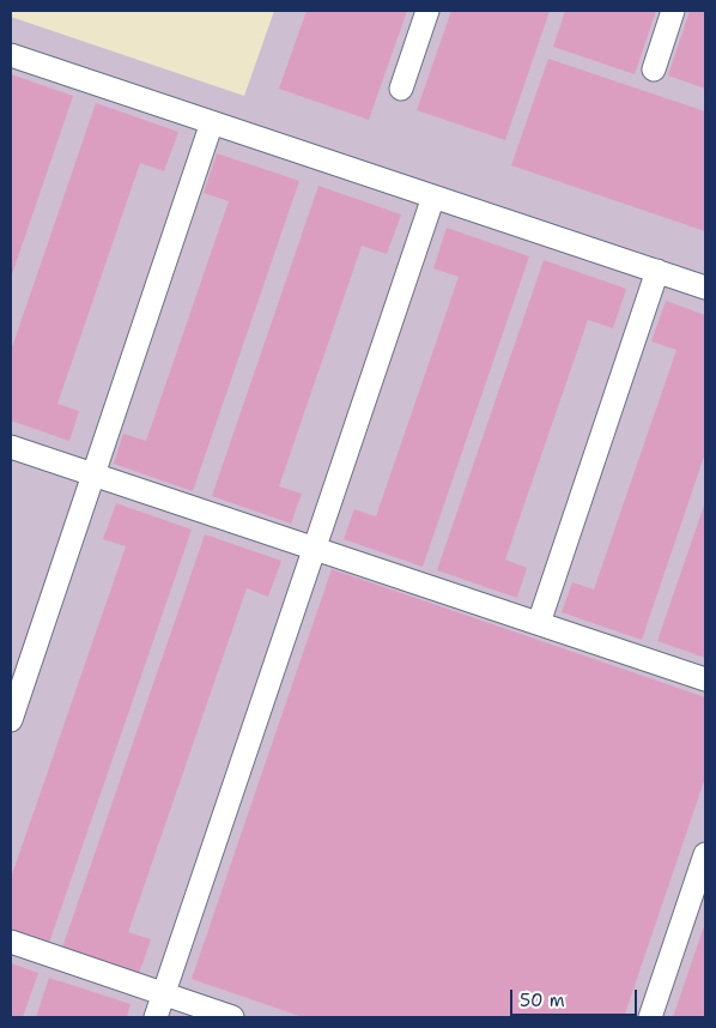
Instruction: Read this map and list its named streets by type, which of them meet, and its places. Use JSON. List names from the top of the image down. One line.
{"scale_bar":"50 m"}
